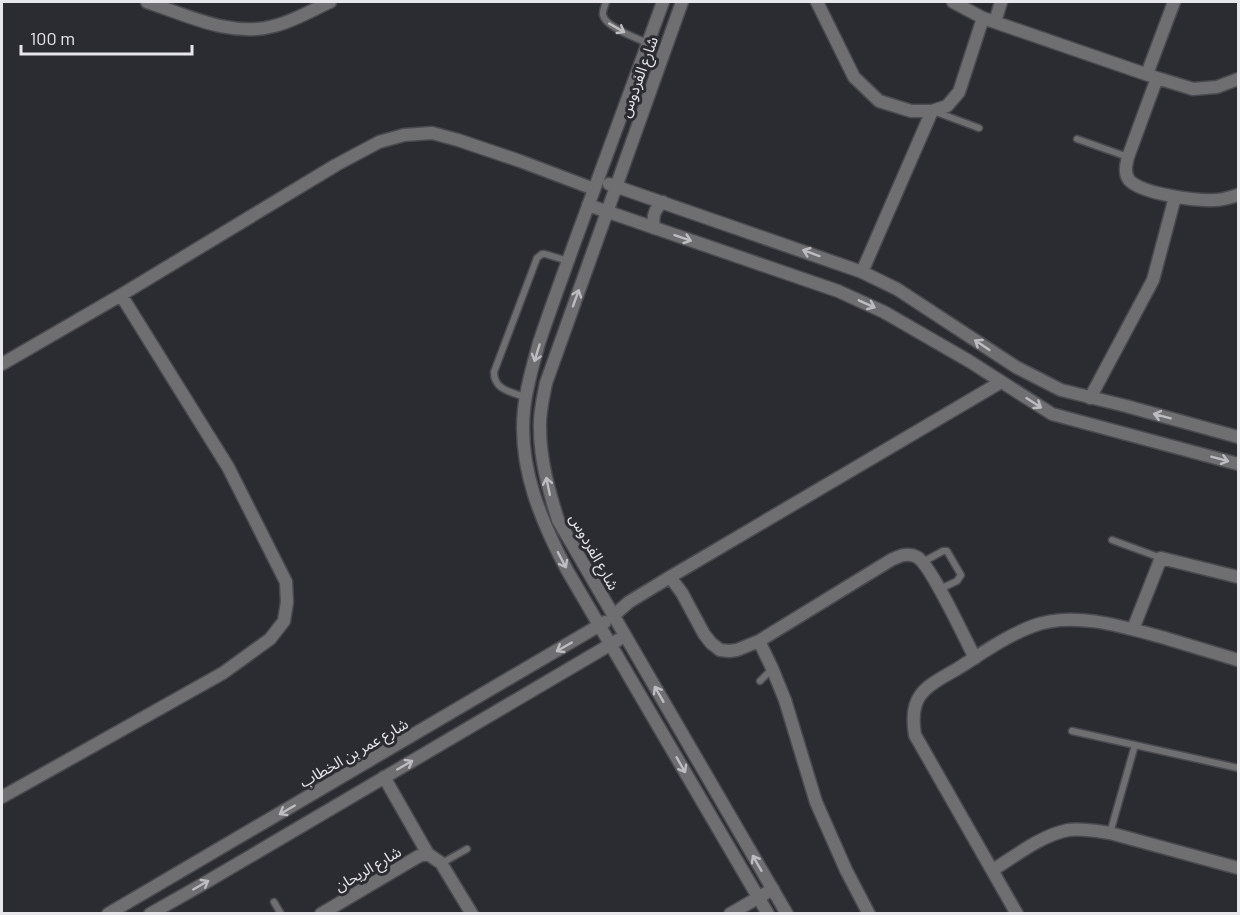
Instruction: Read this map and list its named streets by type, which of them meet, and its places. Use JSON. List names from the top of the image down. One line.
{"streets":{"street":["شارع الفردوس","شارع عمر بن الخطاب","شارع الريحان"]},"crossings":[["شارع الفردوس","شارع عمر بن الخطاب"]],"scale_bar":"100 m"}
